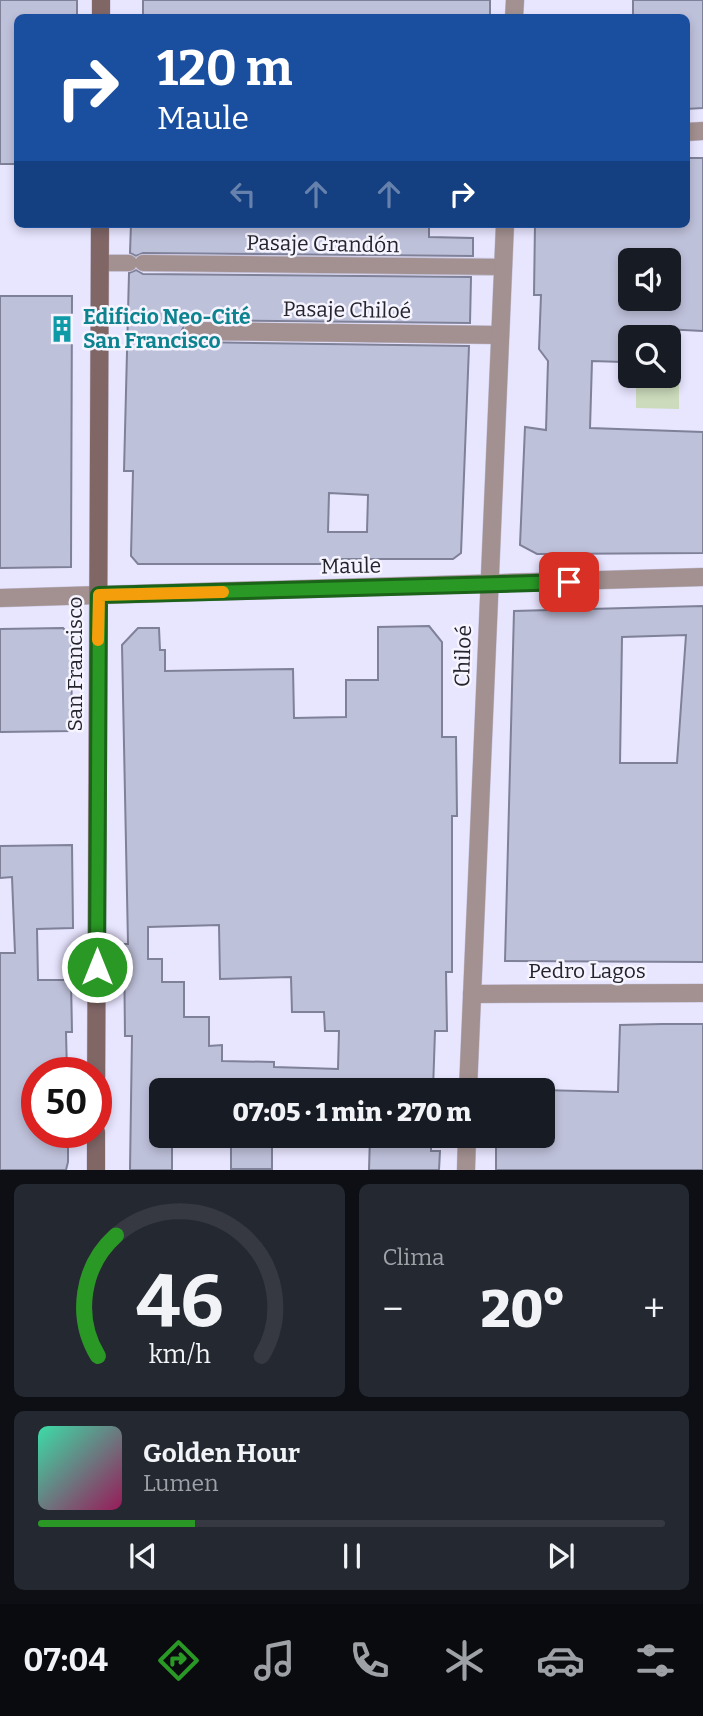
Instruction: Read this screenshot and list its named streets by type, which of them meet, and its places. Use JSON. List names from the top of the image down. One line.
{"streets":{"main road":["San Francisco"],"street":["Pasaje Grandón","Pasaje Chiloé","Maule","Chiloé","Pedro Lagos"]},"crossings":[["Pasaje Grandón","Chiloé"],["Pasaje Grandón","San Francisco"],["Pasaje Chiloé","Chiloé"],["Maule","Chiloé"],["Maule","San Francisco"],["Chiloé","Pedro Lagos"]],"places":{"building":["Edificio Neo-Cité San Francisco"]},"page":{"turn":["120 m","Maule"],"limit":"50","trip":"07:05 · 1 min · 270 m","tile":"Clima","heat":["−","20°","+"],"song":["Golden Hour","Lumen"],"tabs":"07:04","gauge":["46","km/h"]}}
